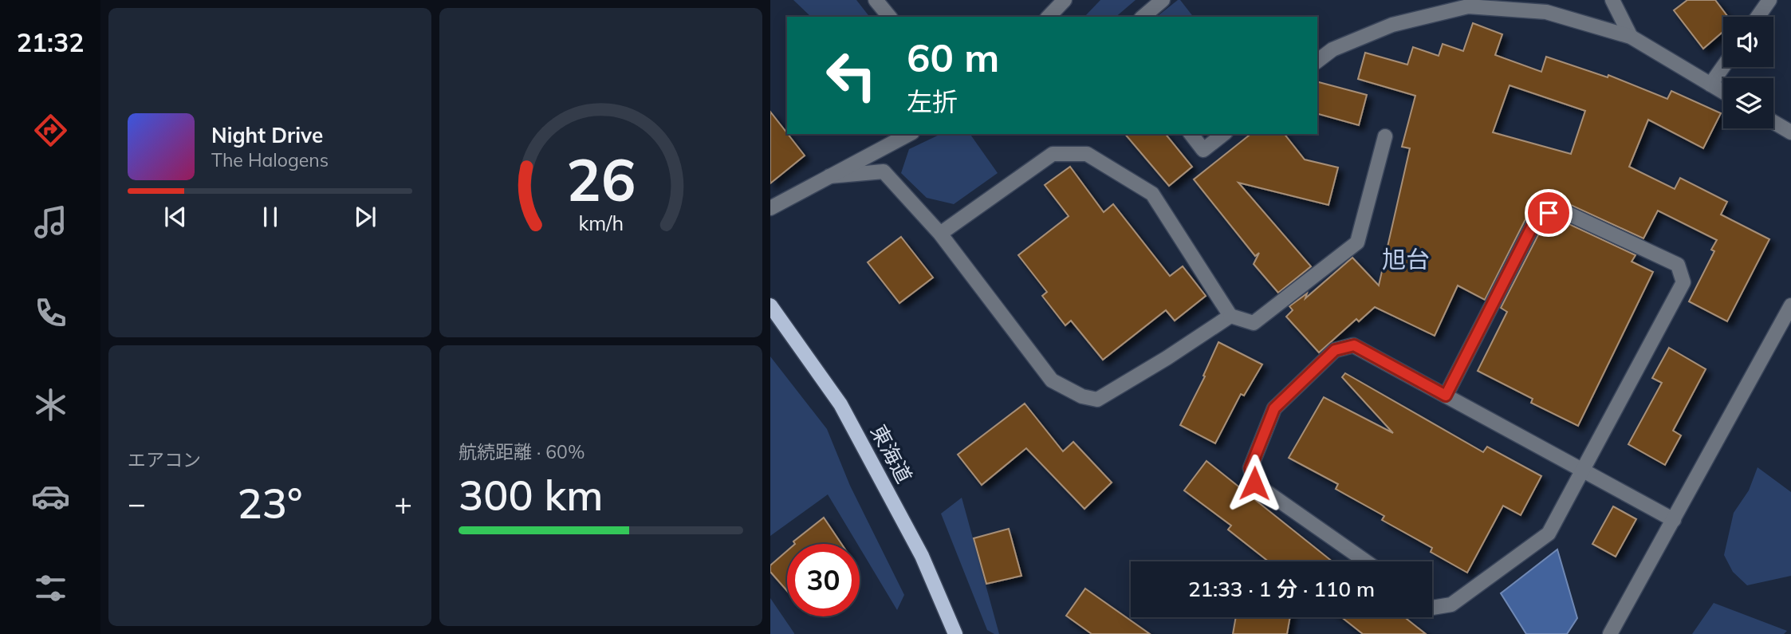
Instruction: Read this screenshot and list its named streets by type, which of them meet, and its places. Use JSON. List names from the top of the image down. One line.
{"streets":{"main road":["東海道"]},"districts":["旭台"],"page":{"tabs":"21:32","turn":["60 m","左折"],"song":["Night Drive","The Halogens"],"tile":["エアコン",["航続距離 · 60%","300 km"]],"heat":["−","23°","+"],"limit":"30","trip":"21:33 · 1 分 · 110 m","gauge":["26","km/h"]}}
